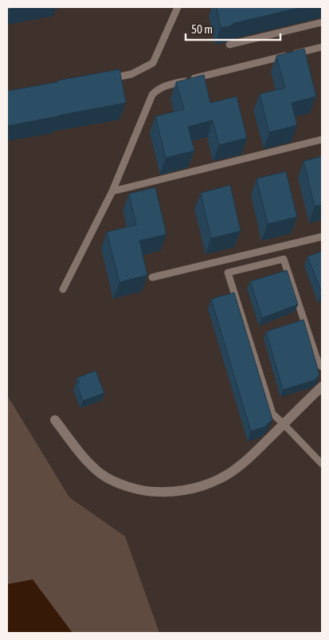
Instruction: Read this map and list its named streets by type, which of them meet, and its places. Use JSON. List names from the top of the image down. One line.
{"scale_bar":"50 m"}
